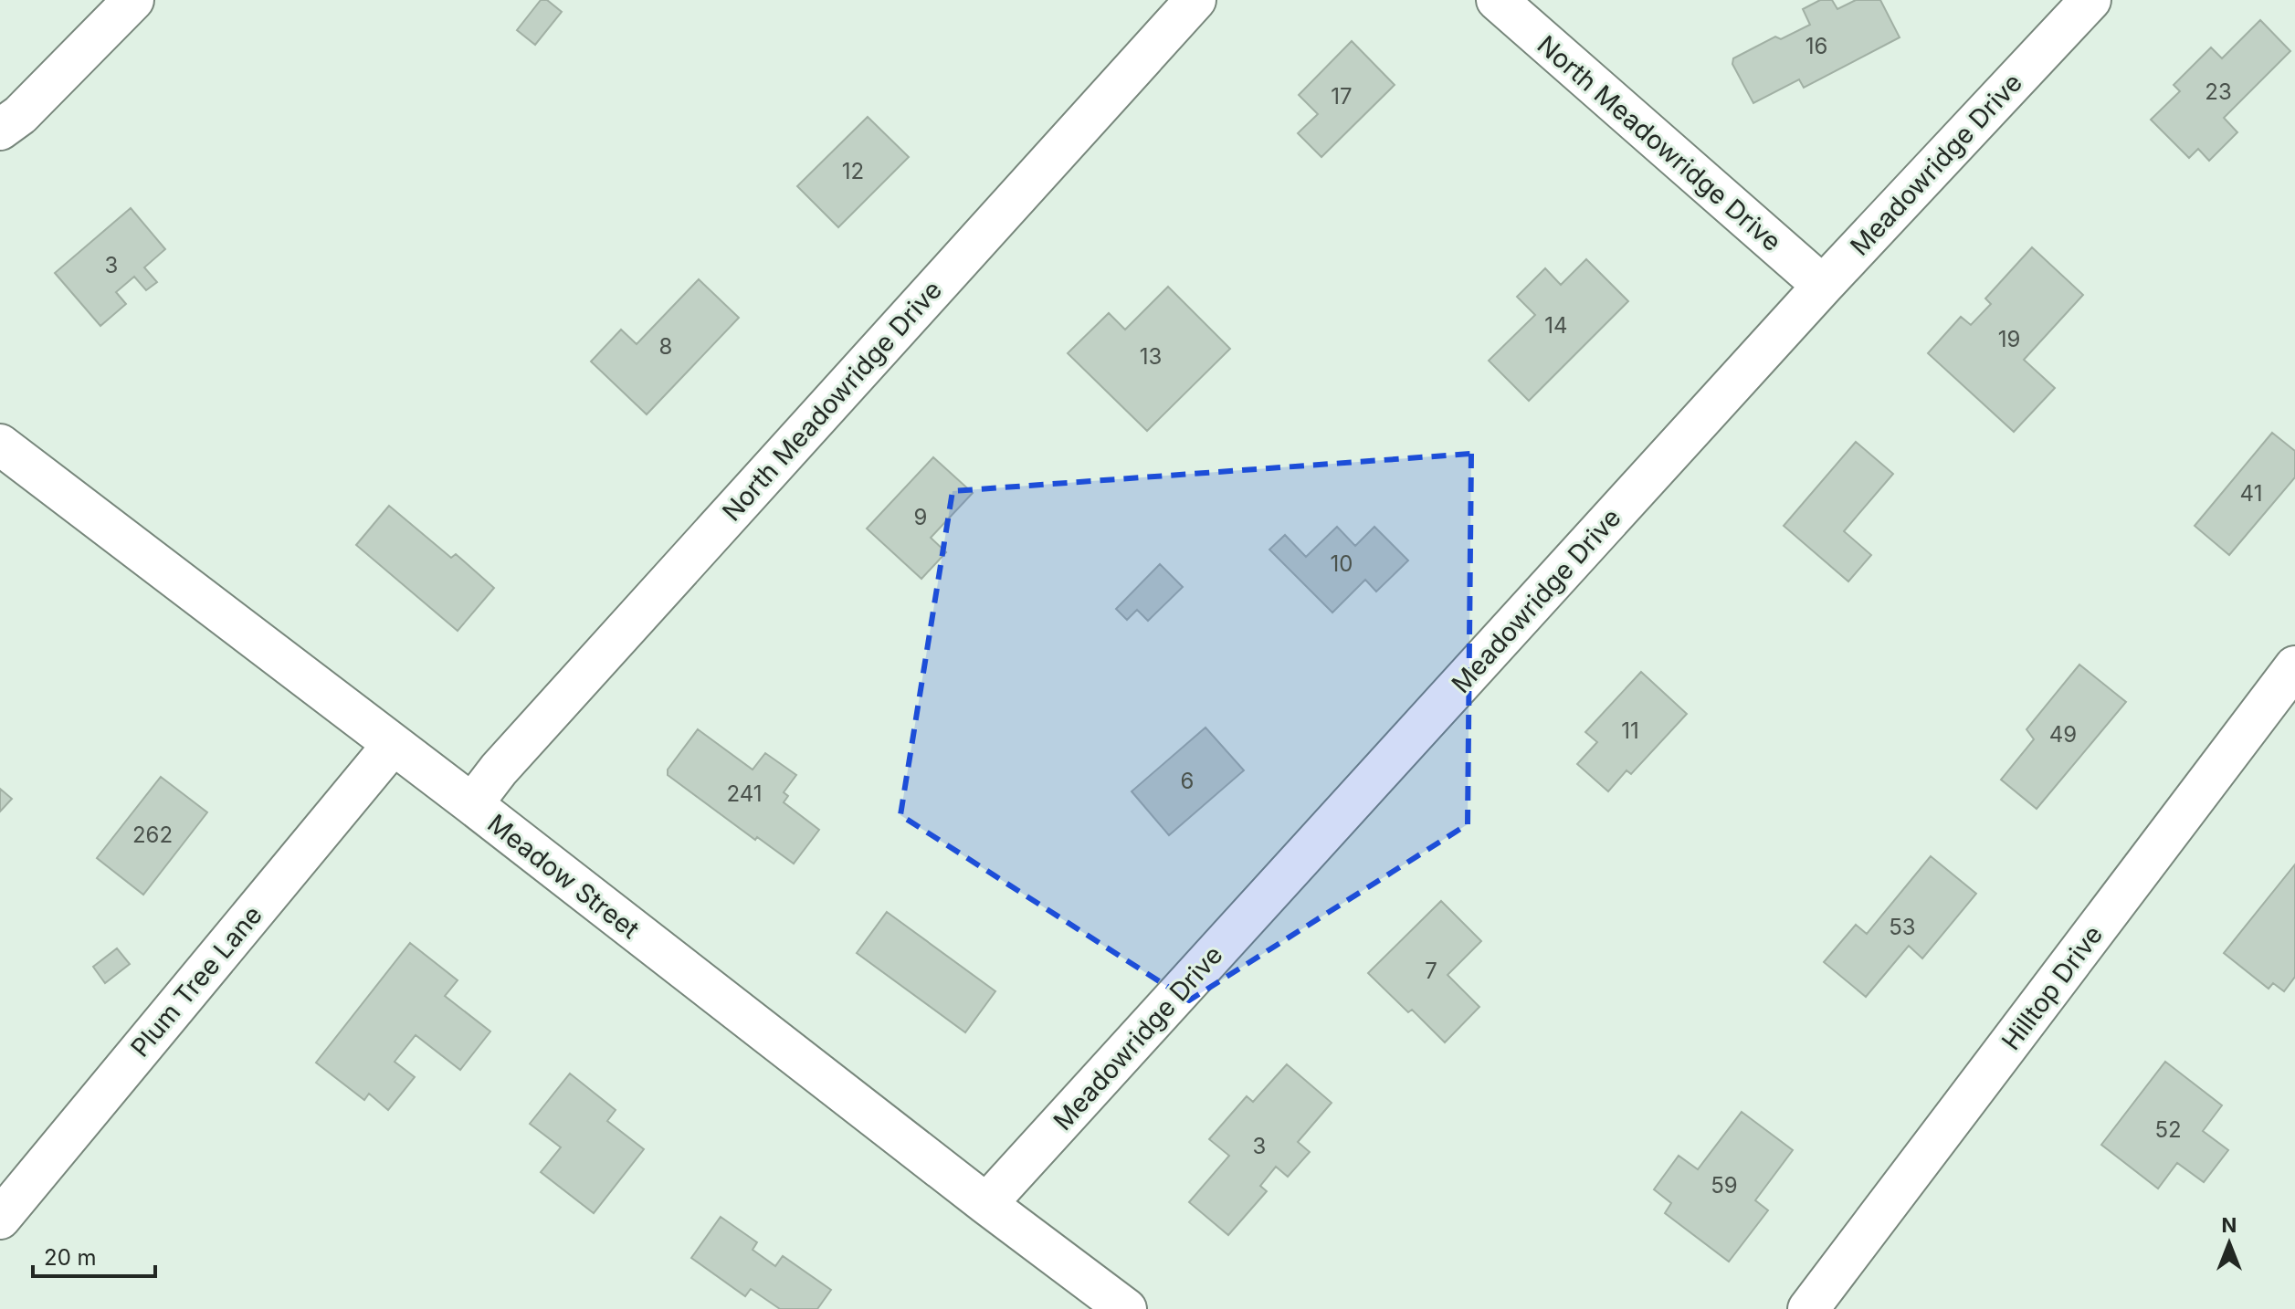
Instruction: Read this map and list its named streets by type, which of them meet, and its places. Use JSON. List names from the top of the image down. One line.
{"streets":{"street":["North Meadowridge Drive","Meadowridge Drive","Meadow Street","Plum Tree Lane","Hilltop Drive"]},"crossings":[["North Meadowridge Drive","Meadowridge Drive"],["North Meadowridge Drive","Meadow Street"],["Meadowridge Drive","Meadow Street"],["Meadow Street","Plum Tree Lane"]],"house_numbers":["16","23","17","12","3","14","19","8","13","41","9","10","11","49","6","241","262","53","7","52","3","59"],"scale_bar":"20 m","north":"top"}
